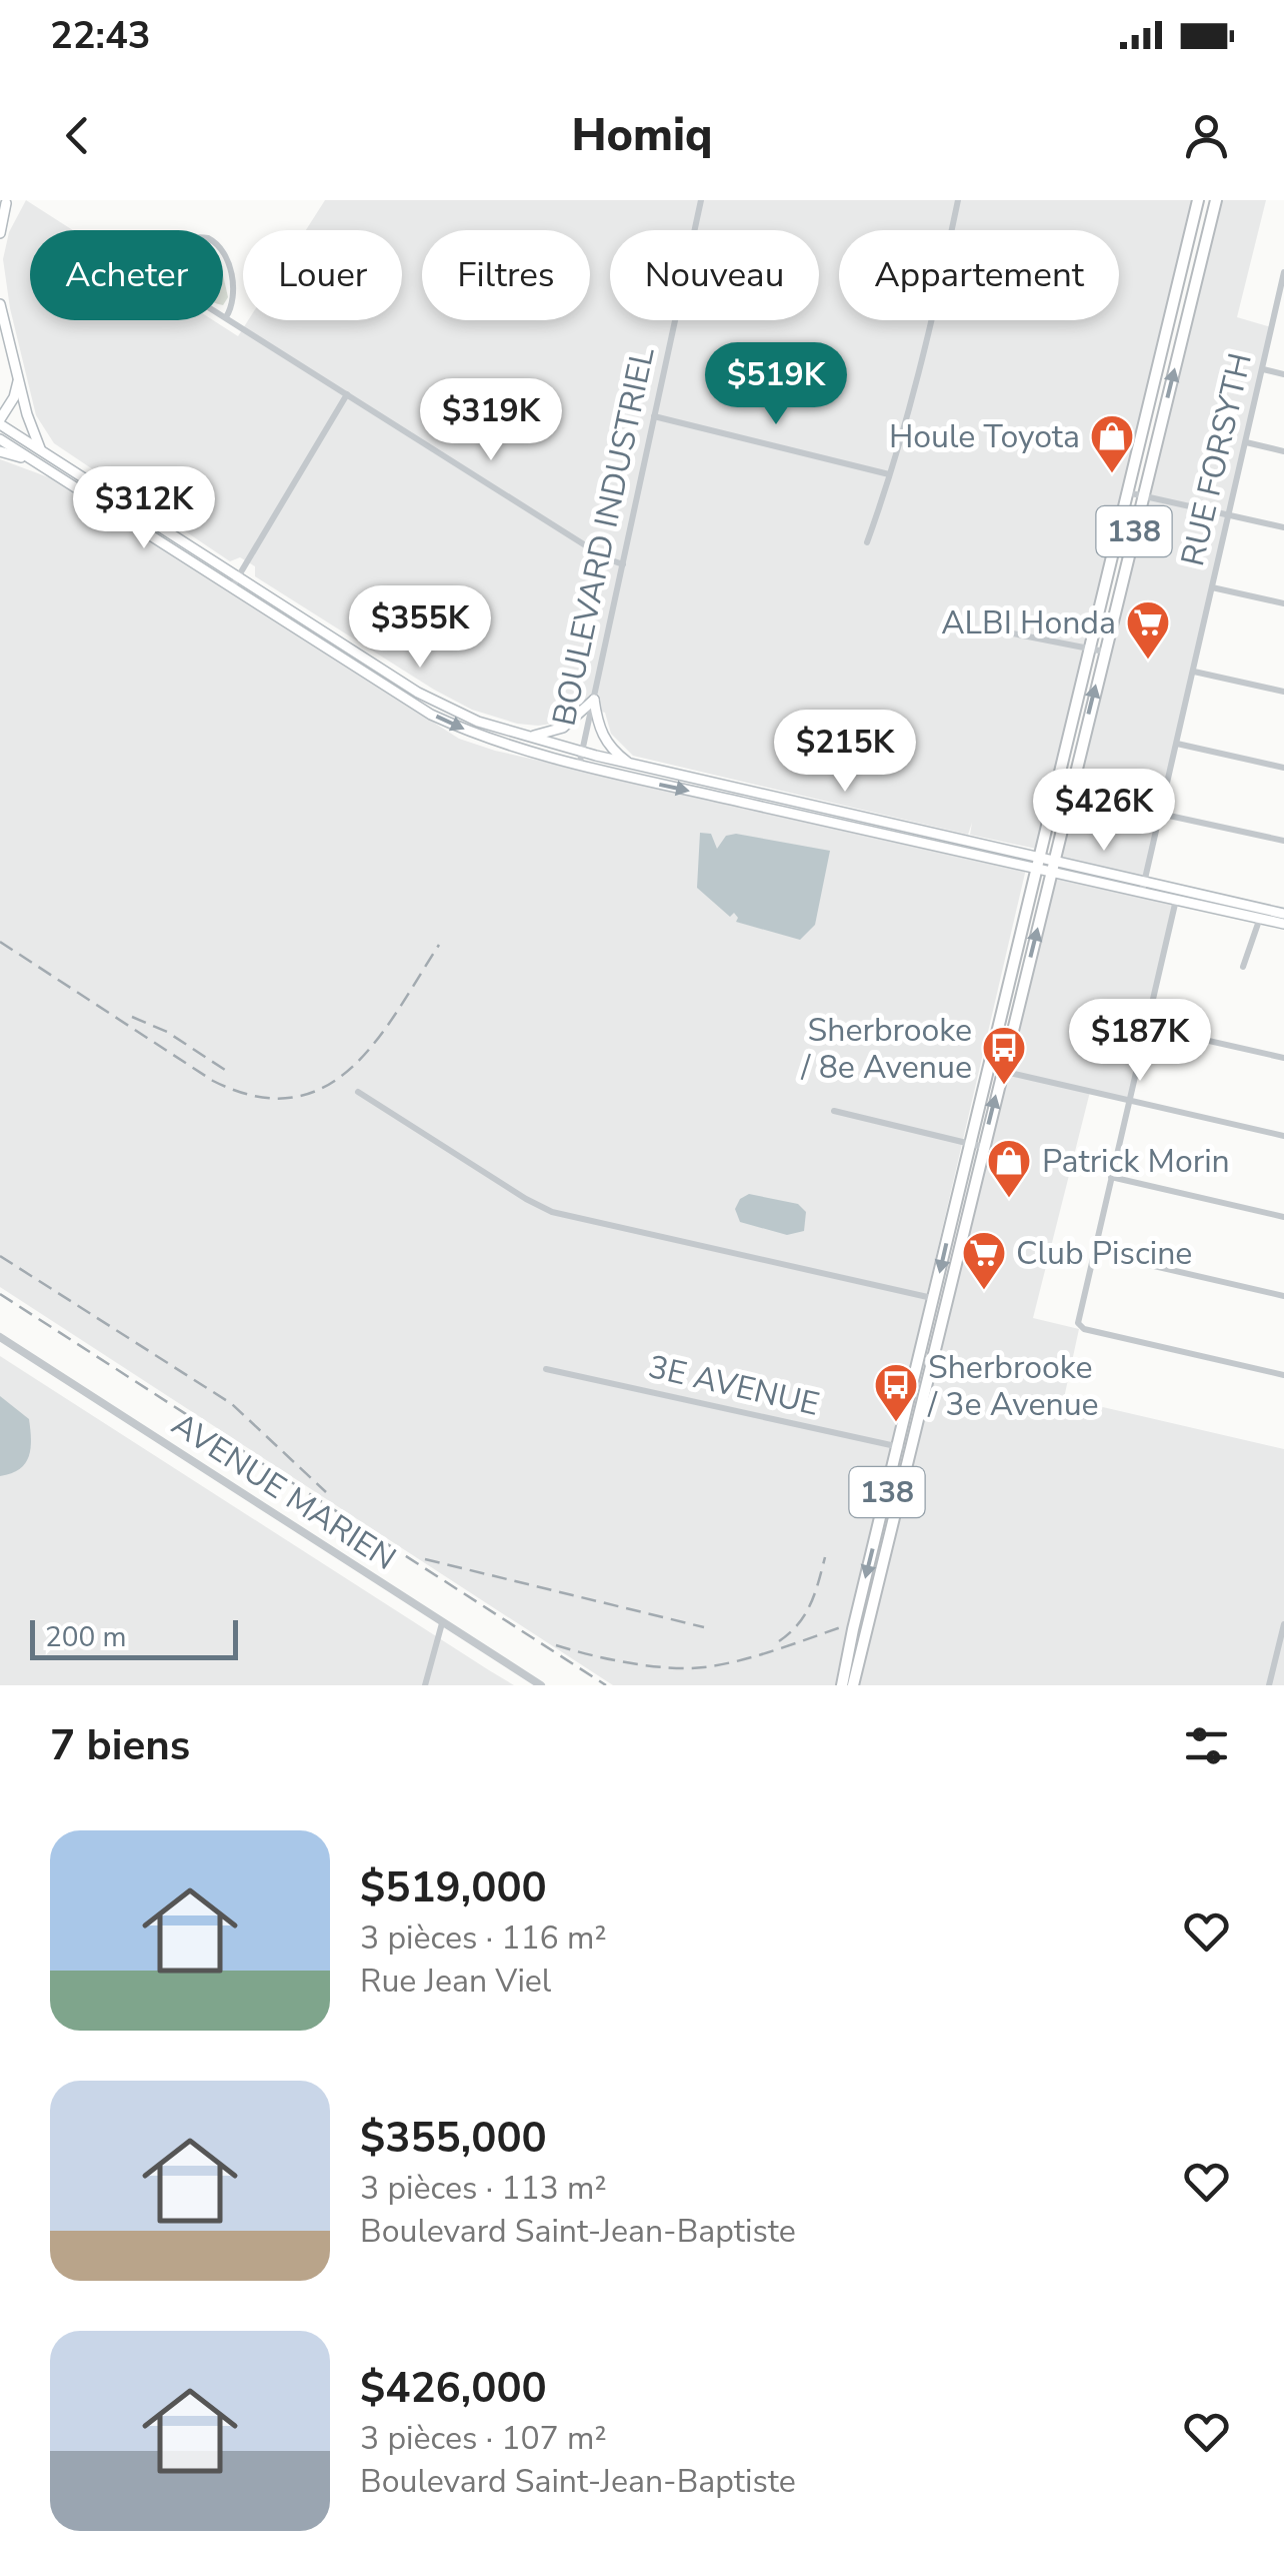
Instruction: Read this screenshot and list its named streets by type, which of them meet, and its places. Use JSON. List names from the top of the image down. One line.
{"streets":{"main road":["138"],"street":["RUE FORSYTH","BOULEVARD INDUSTRIEL","3E AVENUE","AVENUE MARIEN"]},"crossings":[["138","3E AVENUE"]],"places":{"shop":["Houle Toyota","Patrick Morin"],"supermarket":["ALBI Honda","Club Piscine"],"bus stop":["Sherbrooke / 8e Avenue","Sherbrooke / 3e Avenue"]},"scale_bar":"200 m","page":{"status":"22:43","header":"Homiq","chip":["Acheter","Louer","Filtres","Nouveau","Appartement"],"price":["$519K","$319K","$312K","$355K","$215K","$426K","$187K"],"scale":"200 m","heading":"7 biens","list":[{"name":"$519,000","note":"3 pièces · 116 m² · Rue Jean Viel"},{"name":"$355,000","note":"3 pièces · 113 m² · Boulevard Saint-Jean-Baptiste"},{"name":"$426,000","note":"3 pièces · 107 m² · Boulevard Saint-Jean-Baptiste"}]}}
